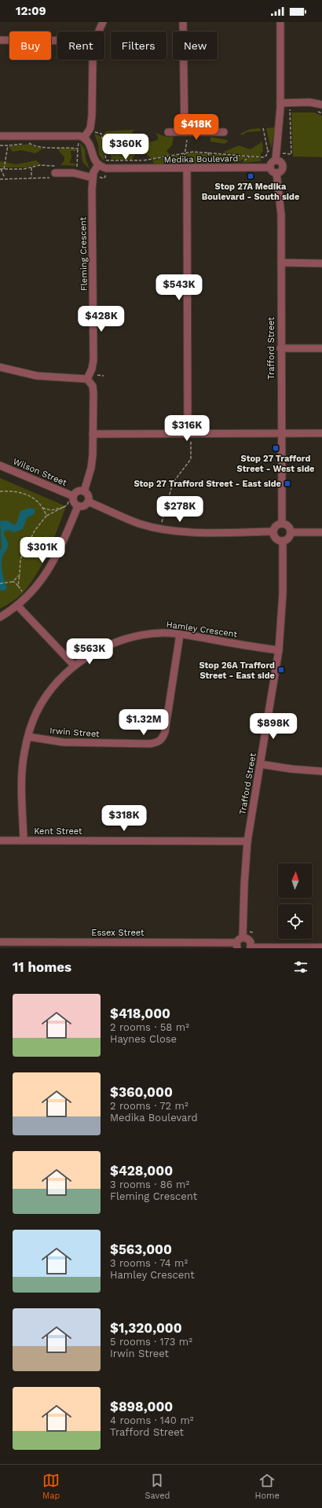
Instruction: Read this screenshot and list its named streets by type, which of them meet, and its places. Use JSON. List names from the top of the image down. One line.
{"streets":{"street":["Medika Boulevard","Fleming Crescent","Trafford Street","Wilson Street","Hamley Crescent","Irwin Street","Kent Street","Essex Street"]},"crossings":[["Medika Boulevard","Fleming Crescent"],["Medika Boulevard","Trafford Street"],["Trafford Street","Hamley Crescent"],["Trafford Street","Kent Street"],["Hamley Crescent","Irwin Street"],["Hamley Crescent","Kent Street"]],"places":{"transit":["Stop 27A Medika Boulevard - South side","Stop 27 Trafford Street - West side","Stop 27 Trafford Street - East side","Stop 26A Trafford Street - East side"]},"north":"top","page":{"status":"12:09","chip":["Buy","Rent","Filters","New"],"price":["$418K","$360K","$543K","$428K","$316K","$278K","$301K","$563K","$1.32M","$898K","$318K"],"heading":"11 homes","list":[{"name":"$418,000","note":"2 rooms · 58 m² · Haynes Close"},{"name":"$360,000","note":"2 rooms · 72 m² · Medika Boulevard"},{"name":"$428,000","note":"3 rooms · 86 m² · Fleming Crescent"},{"name":"$563,000","note":"3 rooms · 74 m² · Hamley Crescent"},{"name":"$1,320,000","note":"5 rooms · 173 m² · Irwin Street"},{"name":"$898,000","note":"4 rooms · 140 m² · Trafford Street"}],"tabs":["Map","Saved","Home"]}}
